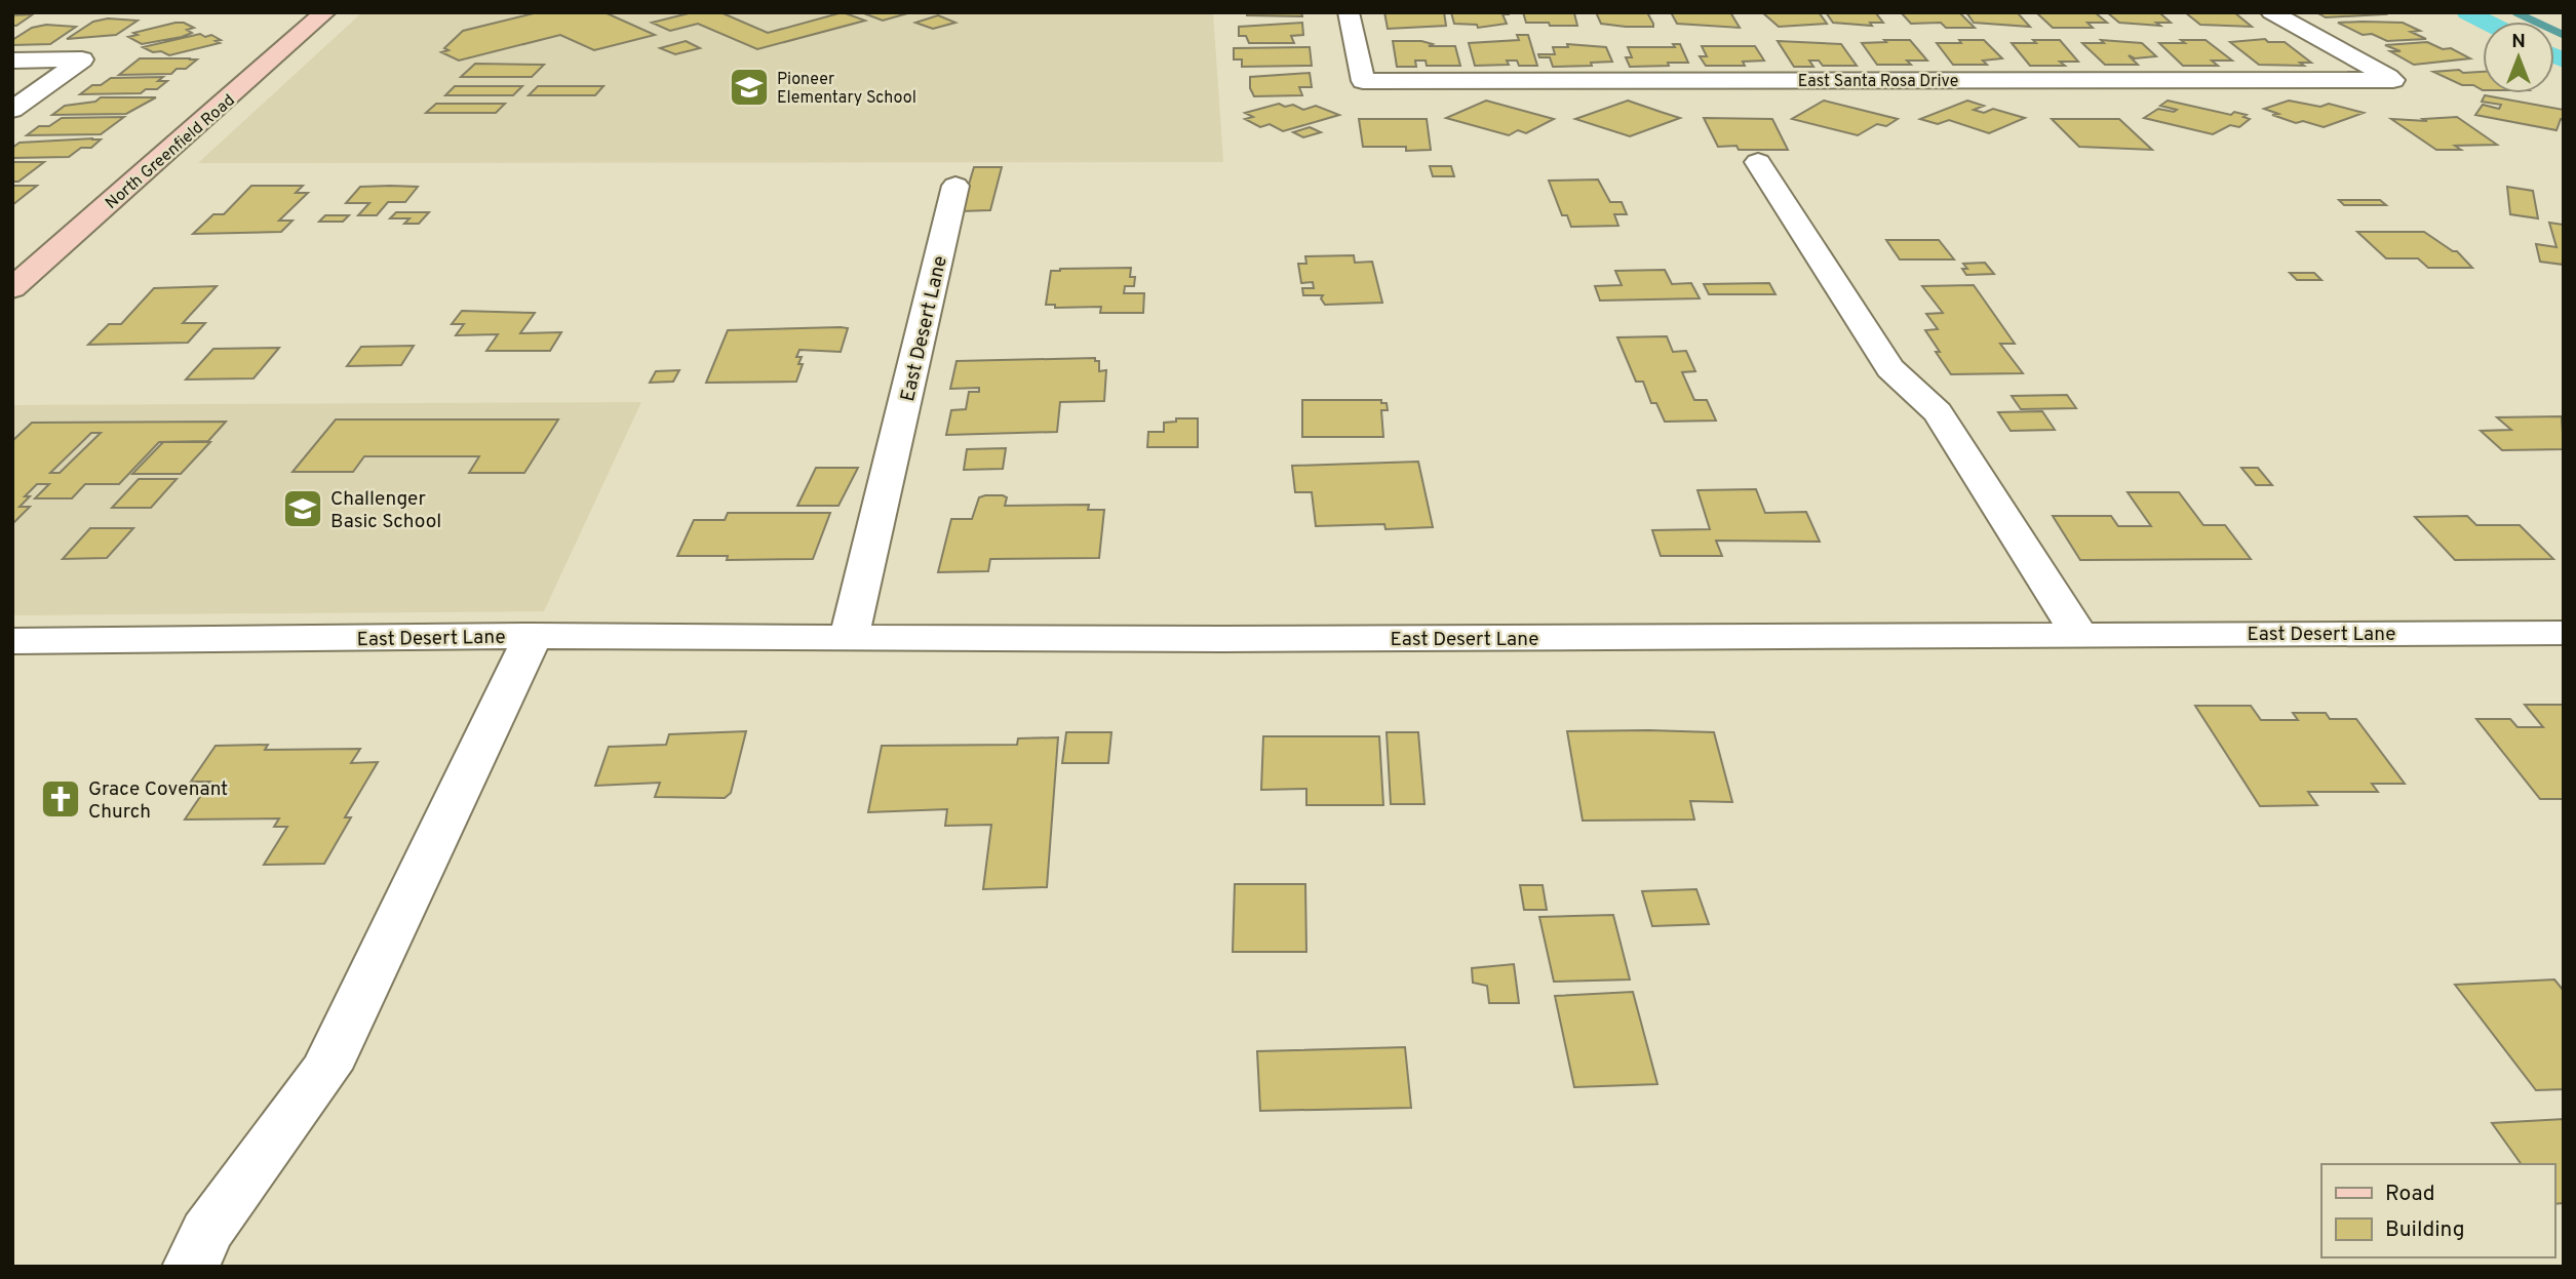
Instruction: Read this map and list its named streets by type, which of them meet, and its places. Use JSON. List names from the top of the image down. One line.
{"streets":{"main road":["North Greenfield Road"],"street":["East Santa Rosa Drive","East Desert Lane"]},"places":{"school or university":["Pioneer Elementary School","Challenger Basic School"],"church":["Grace Covenant Church"]},"legend":["Road","Building"],"north":"top"}
